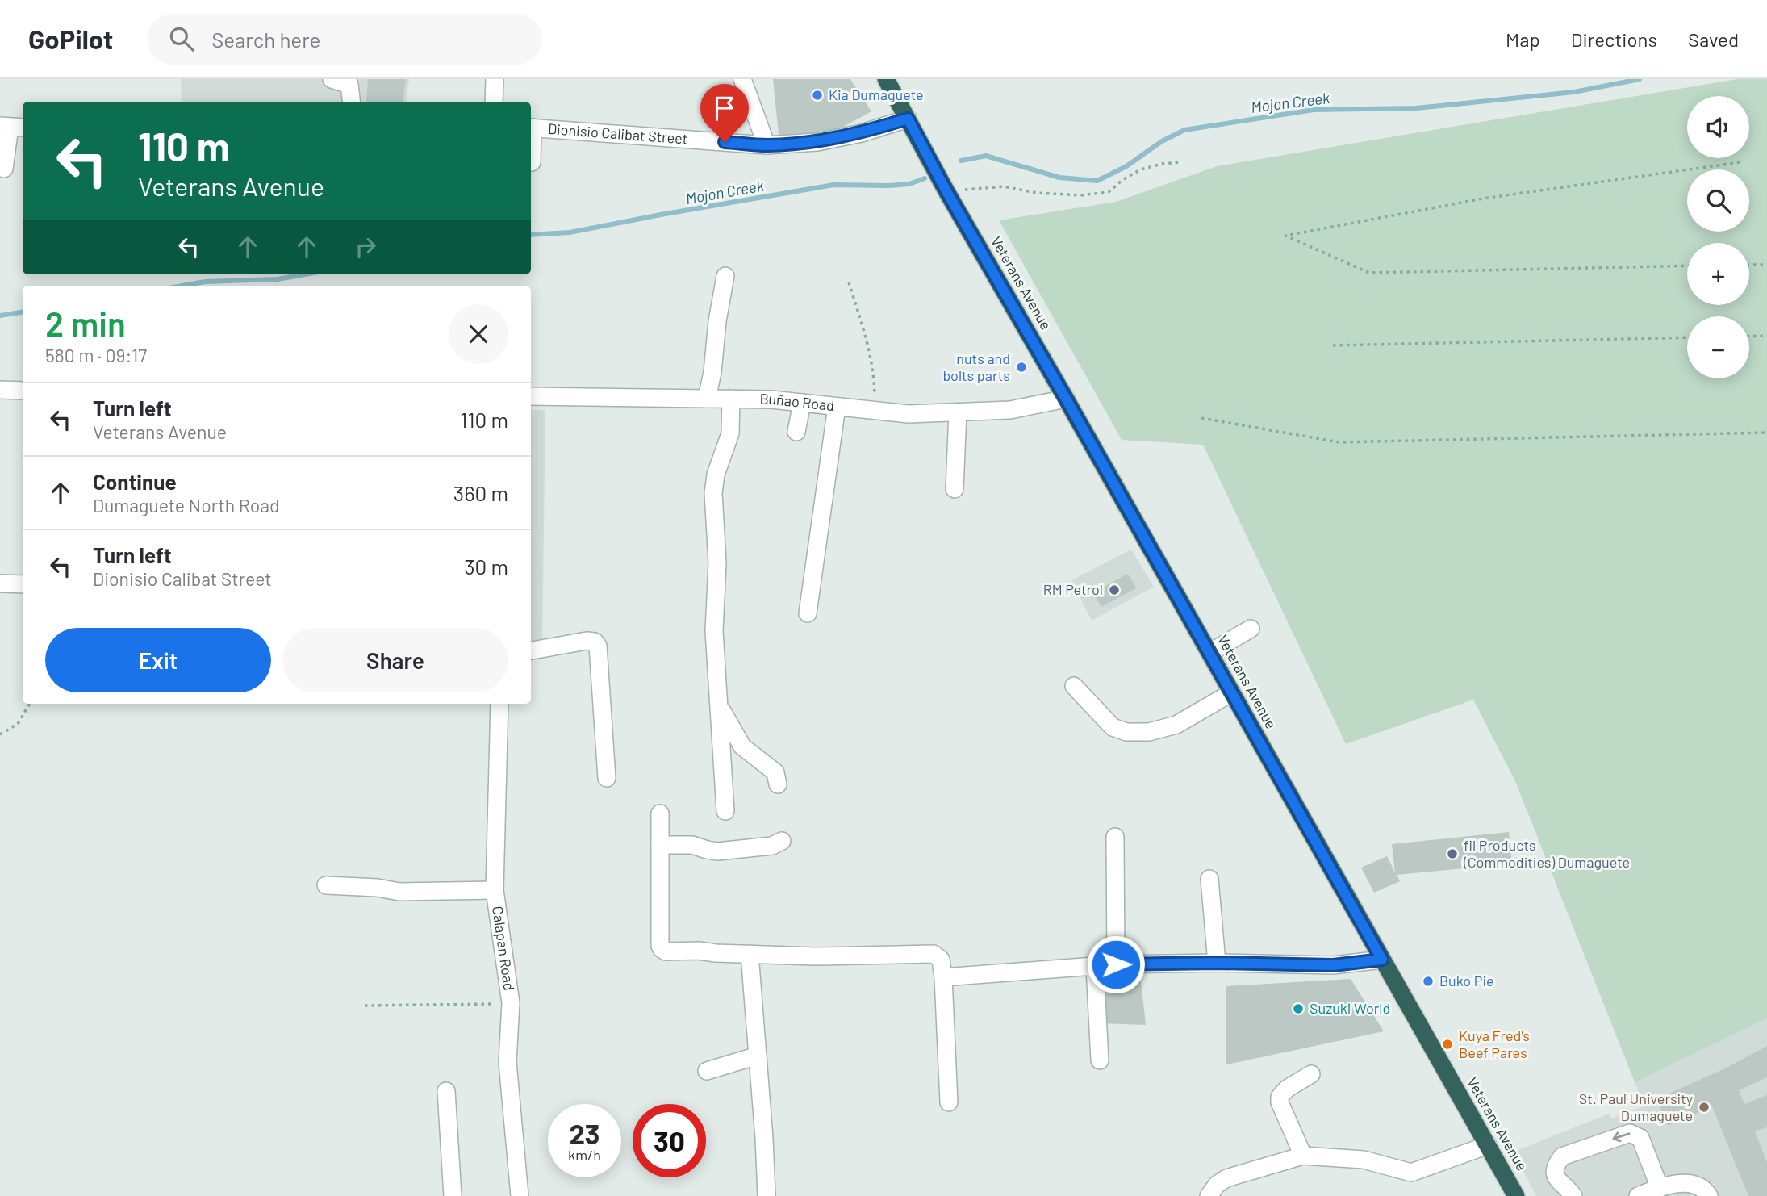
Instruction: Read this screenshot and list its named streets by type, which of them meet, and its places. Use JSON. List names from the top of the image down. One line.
{"streets":{"highway":["Veterans Avenue"],"street":["Dionisio Calibat Street","Buñao Road","Calapan Road"]},"crossings":[["Dionisio Calibat Street","Veterans Avenue"],["Veterans Avenue","Buñao Road"]],"water":["Mojon Creek"],"places":["Kia Dumaguete","nuts and bolts parts","RM Petrol","fil Products (Commodities) Dumaguete","Buko Pie","Suzuki World","Kuya Fred's Beef Pares","St. Paul University Dumaguete"],"page":{"header":"GoPilot","search":"Search here","nav":["Map","Directions","Saved"],"map_buttons":["+","−"],"turn":["110 m","Veterans Avenue"],"heading":["2 min","580 m · 09:17"],"list":[{"name":"Turn left","note":"Veterans Avenue","value":"110 m"},{"name":"Continue","note":"Dumaguete North Road","value":"360 m"},{"name":"Turn left","note":"Dionisio Calibat Street","value":"30 m"}],"buttons":["Exit","Share"],"speed":"23 km/h","limit":"30"}}
